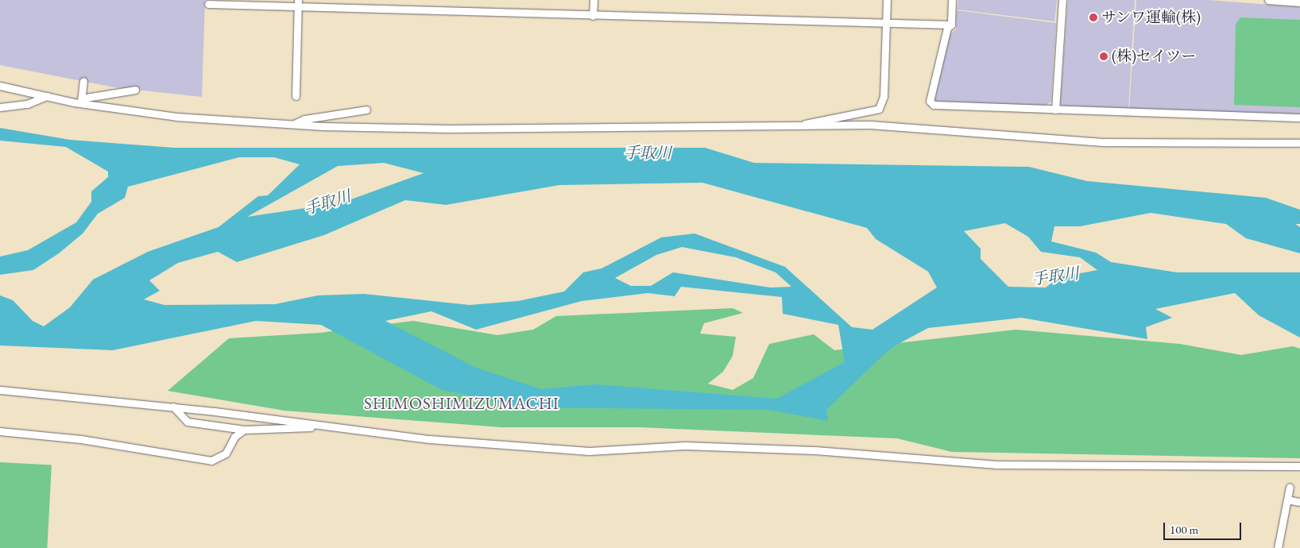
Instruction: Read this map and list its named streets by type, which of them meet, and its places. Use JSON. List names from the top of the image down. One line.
{"districts":["SHIMOSHIMIZUMACHI"],"water":["手取川"],"places":["サンワ運輸(株)","(株)セイツー"],"scale_bar":"100 m"}
